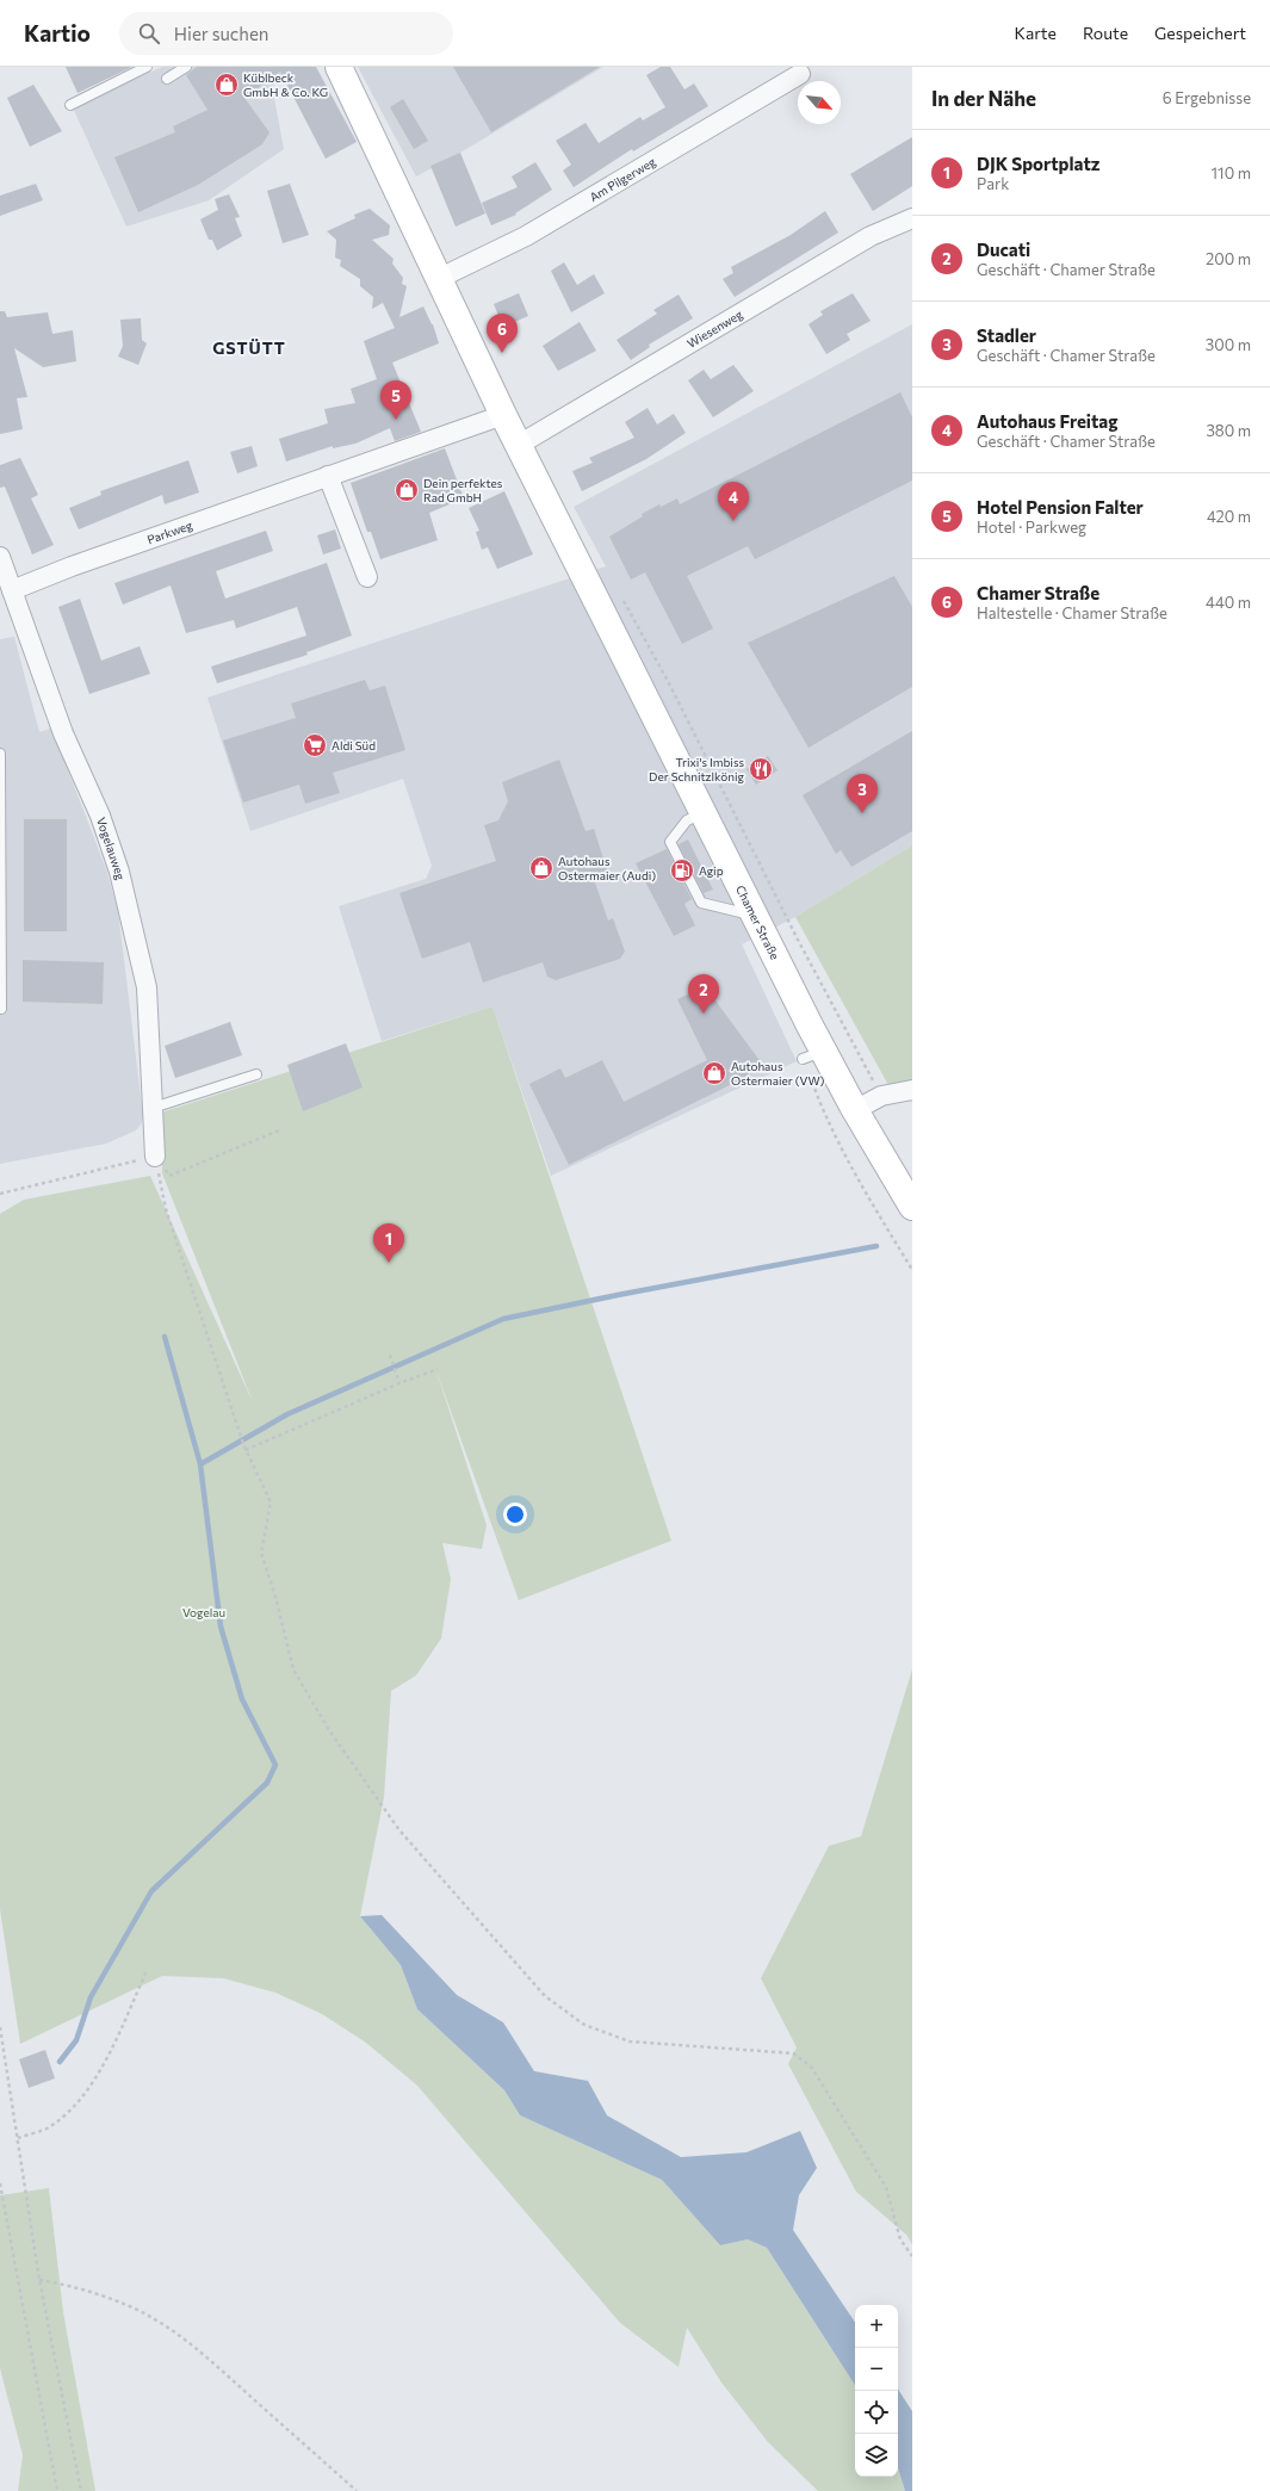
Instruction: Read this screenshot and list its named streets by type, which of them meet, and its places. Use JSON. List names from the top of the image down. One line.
{"streets":{"main road":["Chamer Straße"],"street":["Am Pilgerweg","Wiesenweg","Parkweg","Vogelauweg"]},"crossings":[["Am Pilgerweg","Chamer Straße"],["Wiesenweg","Chamer Straße"],["Parkweg","Vogelauweg"],["Parkweg","Chamer Straße"]],"districts":["GSTÜTT"],"parks":["Vogelau"],"places":{"shop":["Küblbeck GmbH & Co. KG","Dein perfektes Rad GmbH","Autohaus Ostermaier (Audi)","Autohaus Ostermaier (VW)"],"supermarket":["Aldi Süd"],"restaurant":["Trixi's Imbiss Der Schnitzlkönig"],"fuel station":["Agip"]},"north":"bottom right","page":{"header":"Kartio","search":"Hier suchen","nav":["Karte","Route","Gespeichert"],"heading":["In der Nähe","6 Ergebnisse"],"list":[{"mark":"1","name":"DJK Sportplatz","note":"Park","value":"110 m"},{"mark":"2","name":"Ducati","note":"Geschäft · Chamer Straße","value":"200 m"},{"mark":"3","name":"Stadler","note":"Geschäft · Chamer Straße","value":"300 m"},{"mark":"4","name":"Autohaus Freitag","note":"Geschäft · Chamer Straße","value":"380 m"},{"mark":"5","name":"Hotel Pension Falter","note":"Hotel · Parkweg","value":"420 m"},{"mark":"6","name":"Chamer Straße","note":"Haltestelle · Chamer Straße","value":"440 m"}],"pins":["6","5","4","3","2","1"],"map_buttons":["+","−"]}}
